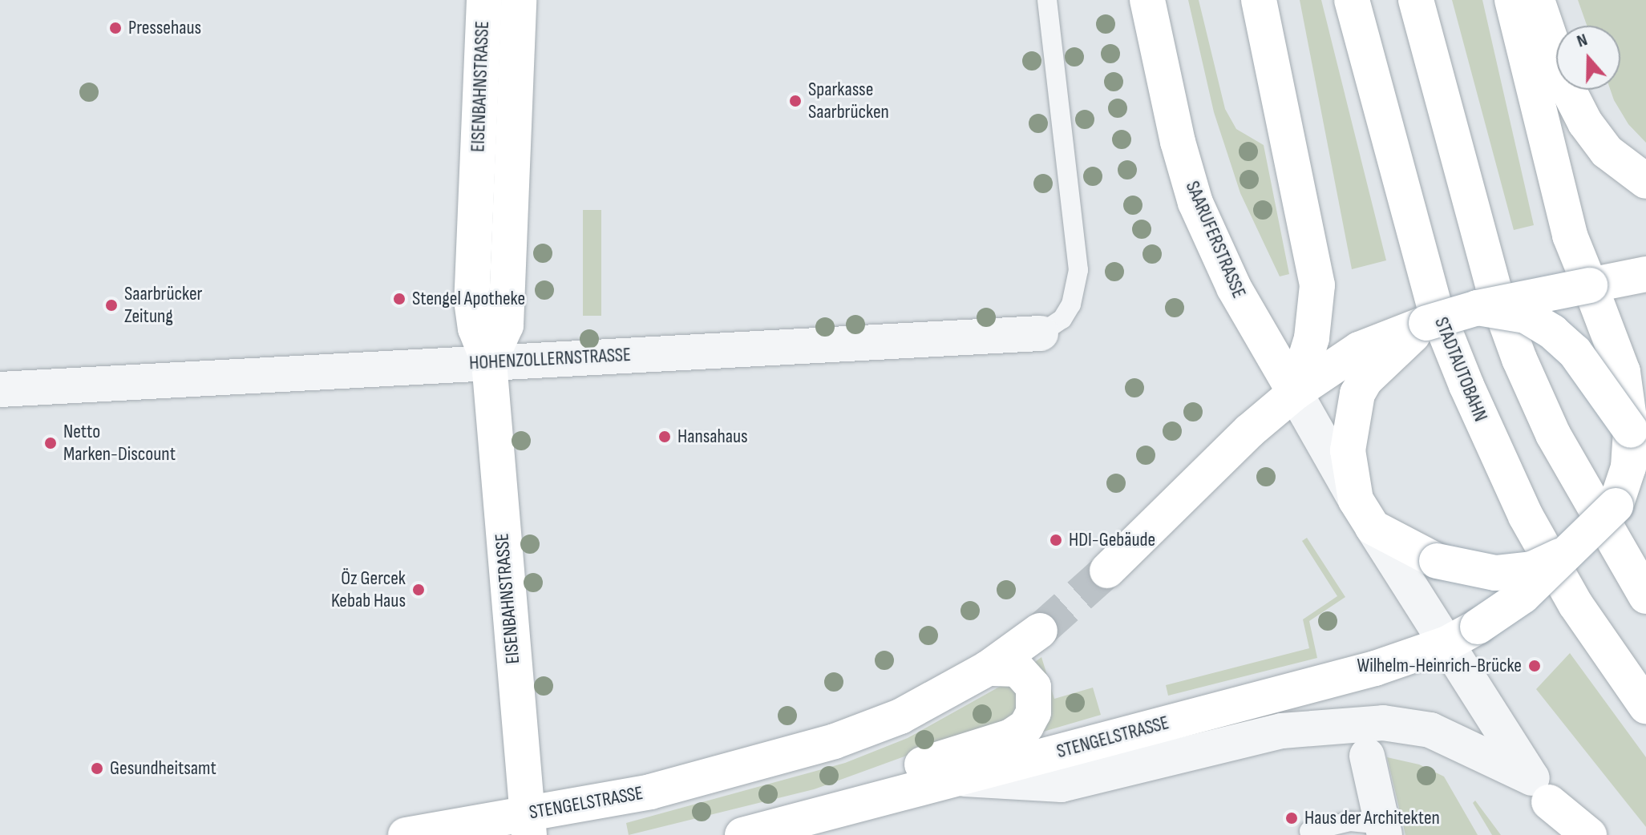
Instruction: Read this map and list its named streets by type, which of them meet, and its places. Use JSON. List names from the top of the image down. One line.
{"streets":{"main road":["EISENBAHNSTRASSE","SAARUFERSTRASSE","STADTAUTOBAHN","STENGELSTRASSE"],"street":["HOHENZOLLERNSTRASSE"]},"crossings":[["EISENBAHNSTRASSE","HOHENZOLLERNSTRASSE"],["EISENBAHNSTRASSE","STENGELSTRASSE"]],"places":["Pressehaus","Sparkasse Saarbrücken","Stengel Apotheke","Saarbrücker Zeitung","Hansahaus","Netto Marken-Discount","HDI-Gebäude","Öz Gercek Kebab Haus","Wilhelm-Heinrich-Brücke","Gesundheitsamt","Haus der Architekten"],"north":"top"}
